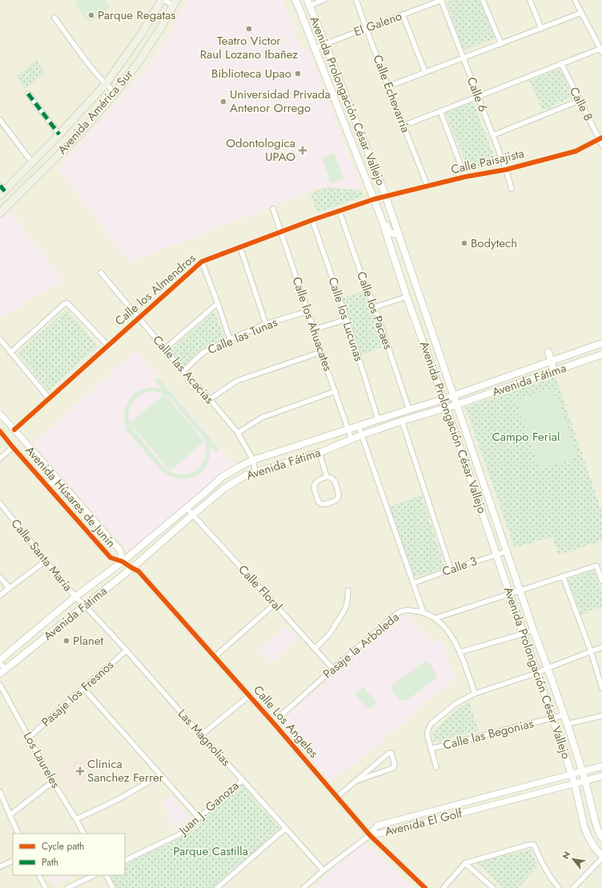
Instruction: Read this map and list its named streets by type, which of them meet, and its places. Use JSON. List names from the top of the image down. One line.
{"streets":{"main road":["Avenida Prolongación César Vallejo","Avenida América Sur","Avenida Fátima","Avenida El Golf"],"street":["El Galeno","Calle Echevarría","Calle 6","Calle 8","Calle Paisajista","Calle los Almendros","Calle los Pacaes","Calle los Lucunas","Calle los Ahuacates","Calle las Tunas","Calle las Acacias","Avenida Húsares de Junín","Calle Santa María","Calle 3","Calle Floral","Pasaje la Arboleda","Pasaje los Fresnos","Calle Los Angeles","Calle las Begonias","Las Magnolias","Los Laureles","Juan J. Ganoza"]},"crossings":[["El Galeno","Calle Echevarría"],["El Galeno","Calle 6"],["El Galeno","Avenida Prolongación César Vallejo"],["Calle Echevarría","Calle Paisajista"],["Calle 6","Calle Paisajista"],["Avenida Prolongación César Vallejo","Calle Paisajista"],["Avenida Prolongación César Vallejo","Calle los Almendros"],["Avenida Prolongación César Vallejo","Avenida Fátima"],["Avenida Prolongación César Vallejo","Calle 3"],["Avenida Prolongación César Vallejo","Calle las Begonias"],["Avenida Prolongación César Vallejo","Avenida El Golf"],["Calle 8","Calle Paisajista"],["Calle Paisajista","Calle los Almendros"],["Calle los Almendros","Calle los Pacaes"],["Calle los Almendros","Calle los Lucunas"],["Calle los Almendros","Calle los Ahuacates"],["Calle los Almendros","Calle las Acacias"],["Calle los Almendros","Avenida Húsares de Junín"],["Calle los Pacaes","Avenida Fátima"],["Calle los Lucunas","Avenida Fátima"],["Calle los Ahuacates","Calle las Tunas"],["Calle los Ahuacates","Avenida Fátima"],["Calle las Tunas","Calle las Acacias"],["Calle las Acacias","Avenida Fátima"],["Avenida Fátima","Avenida Húsares de Junín"],["Avenida Fátima","Calle Santa María"],["Avenida Fátima","Calle Floral"],["Avenida Fátima","Calle Los Angeles"],["Avenida Fátima","Las Magnolias"],["Avenida Húsares de Junín","Calle Los Angeles"],["Calle Santa María","Las Magnolias"],["Calle Floral","Pasaje la Arboleda"],["Pasaje la Arboleda","Calle Los Angeles"],["Pasaje los Fresnos","Las Magnolias"],["Pasaje los Fresnos","Los Laureles"],["Calle Los Angeles","Avenida El Golf"],["Las Magnolias","Juan J. Ganoza"]],"parks":["Campo Ferial","Parque Castilla"],"places":{"other":["Parque Regatas","Teatro Victor Raul Lozano Ibañez","Biblioteca Upao","Universidad Privada Antenor Orrego","Bodytech","Planet"],"health":["Odontologica UPAO","Clinica Sanchez Ferrer"]},"legend":["Cycle path","Path"],"north":"top left"}
